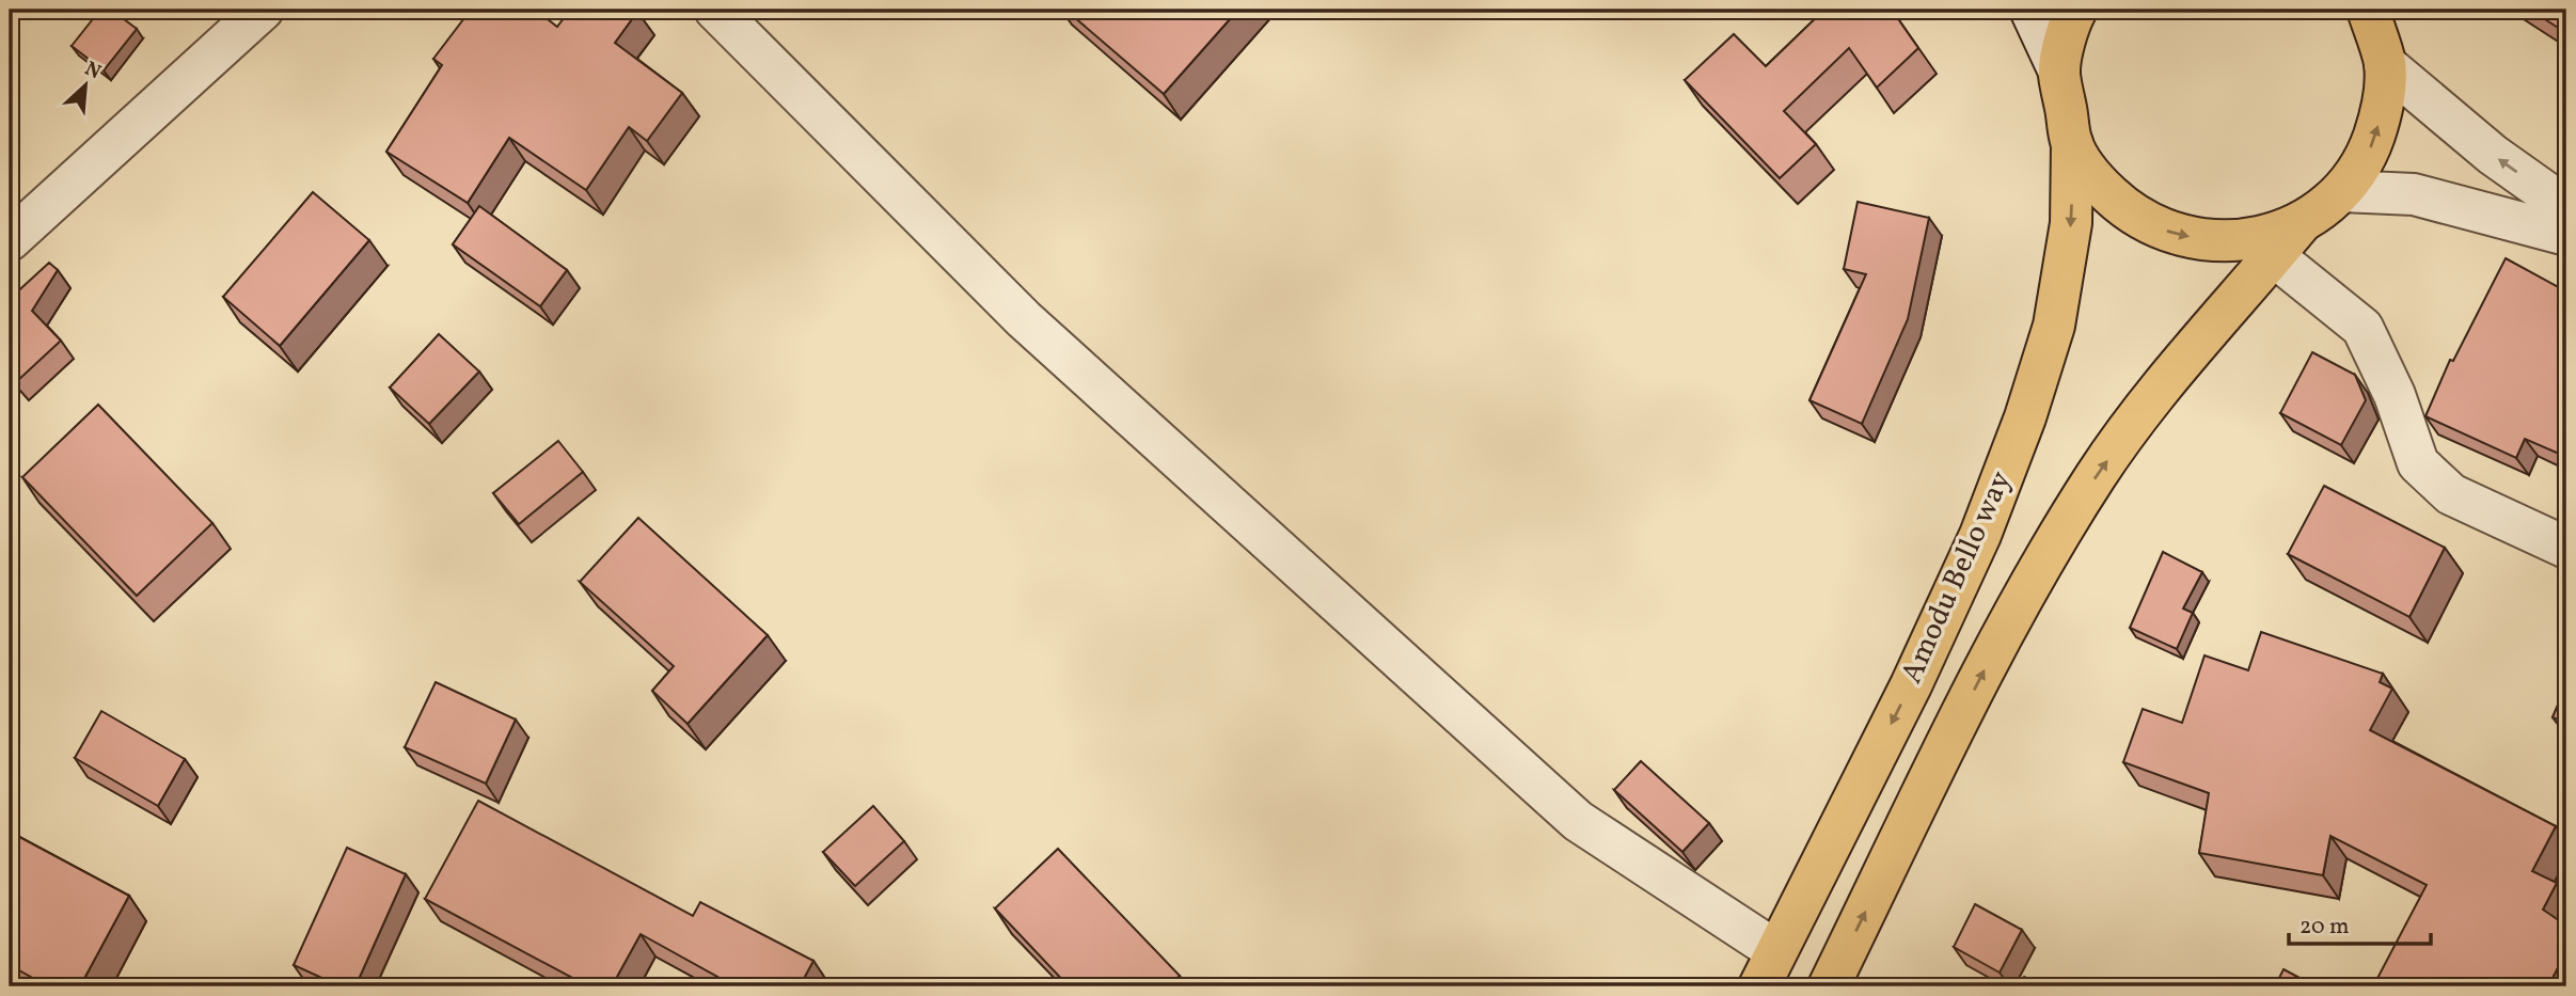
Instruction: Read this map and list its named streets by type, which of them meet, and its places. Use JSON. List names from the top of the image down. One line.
{"streets":{"main road":["Amodu Bello way"]},"scale_bar":"20 m","north":"top right"}
